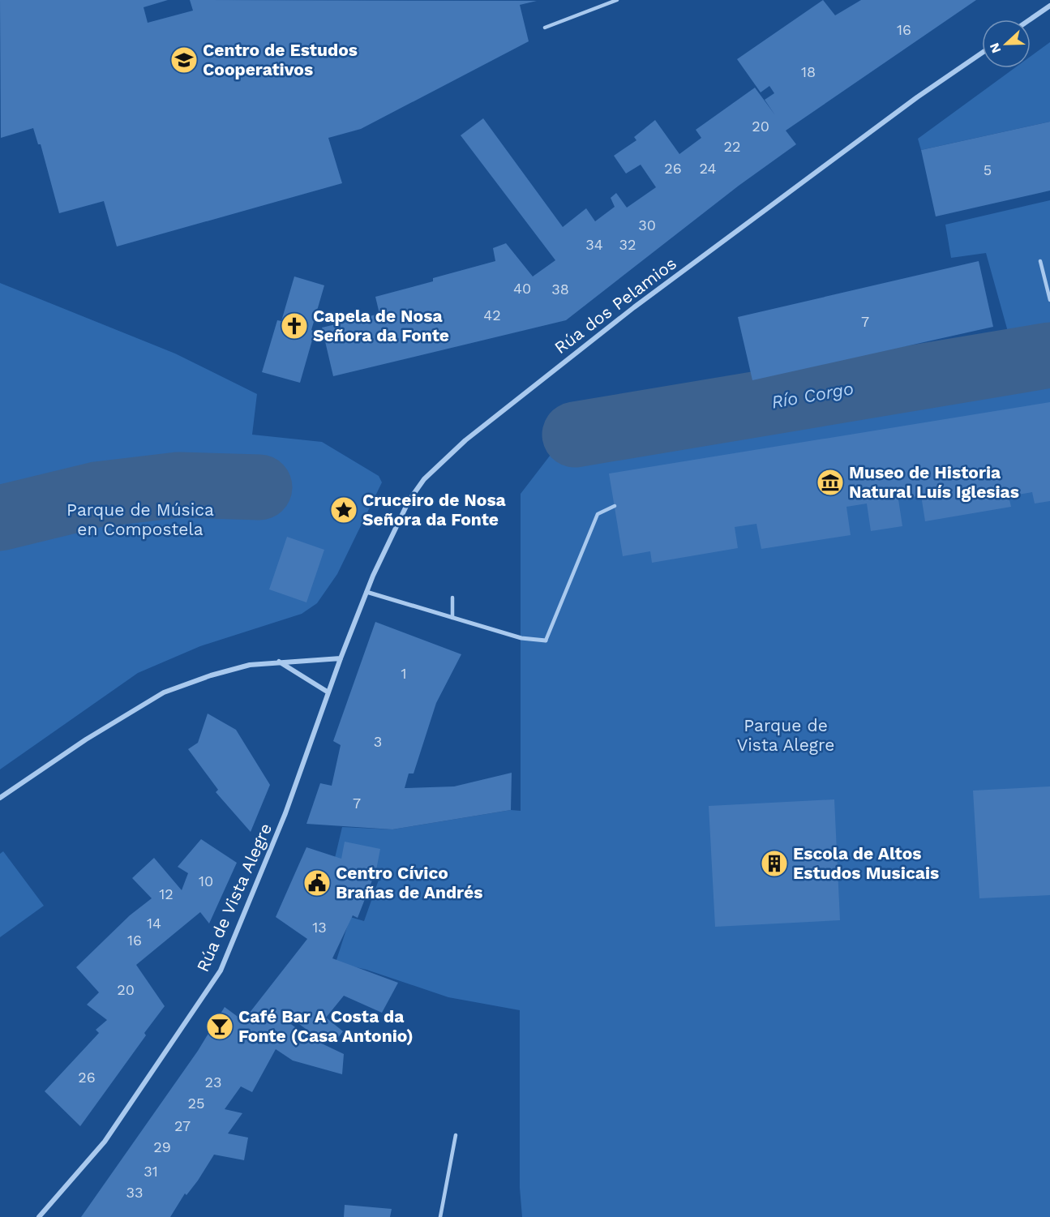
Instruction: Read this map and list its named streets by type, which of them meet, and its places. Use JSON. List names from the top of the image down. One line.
{"streets":{"street":["Rúa dos Pelamios","Rúa de Vista Alegre"]},"crossings":[["Rúa dos Pelamios","Rúa de Vista Alegre"]],"water":["Río Corgo"],"parks":["Parque de Música en Compostela","Parque de Vista Alegre"],"places":{"school or university":["Centro de Estudos Cooperativos"],"church":["Capela de Nosa Señora da Fonte"],"museum":["Museo de Historia Natural Luís Iglesias"],"place":["Cruceiro de Nosa Señora da Fonte"],"building":["Escola de Altos Estudos Musicais"],"public building":["Centro Cívico Brañas de Andrés"],"bar":["Café Bar A Costa da Fonte (Casa Antonio)"]},"house_numbers":["16","18","20","22","26","24","5","30","34","32","40","38","42","7","1","3","7","10","12","14","13","16","20","26","23","25","27","29","31","33"],"north":"left"}
